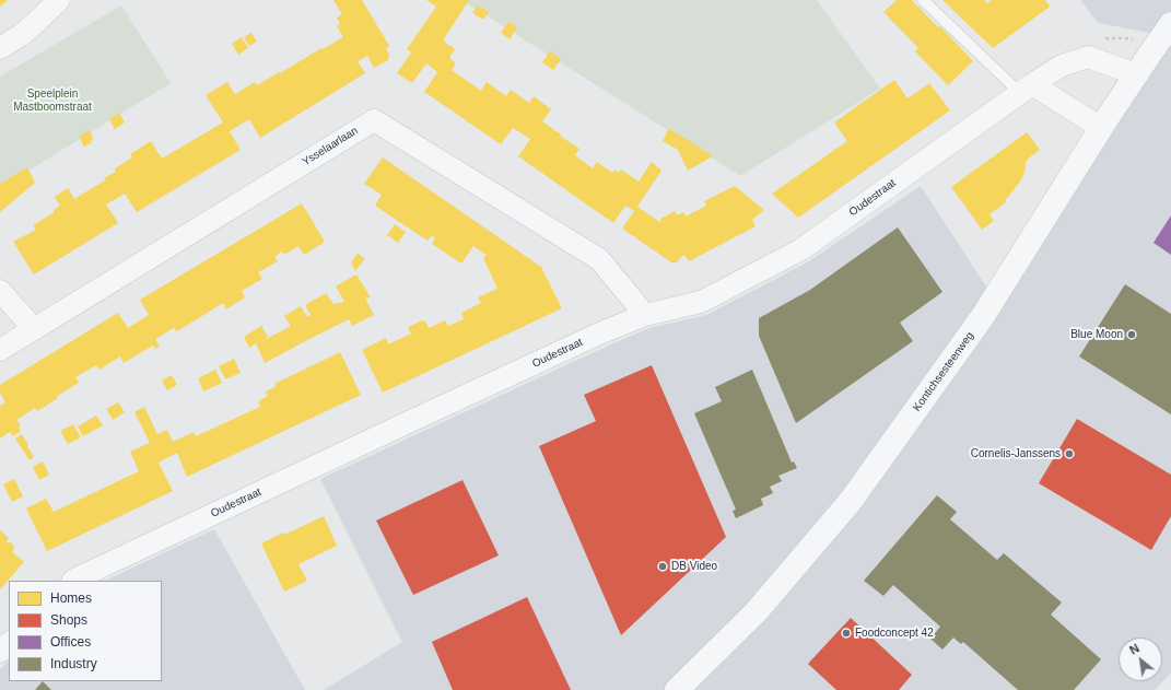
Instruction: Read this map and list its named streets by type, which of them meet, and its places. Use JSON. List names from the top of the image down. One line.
{"streets":{"street":["Ysselaarlaan","Oudestraat","Kontichsesteenweg"]},"crossings":[["Ysselaarlaan","Oudestraat"],["Oudestraat","Kontichsesteenweg"]],"parks":["Speelplein Mastboomstraat"],"places":["Blue Moon","Cornelis-Janssens","DB Video","Foodconcept 42"],"legend":["Homes","Shops","Offices","Industry"],"north":"top left"}
